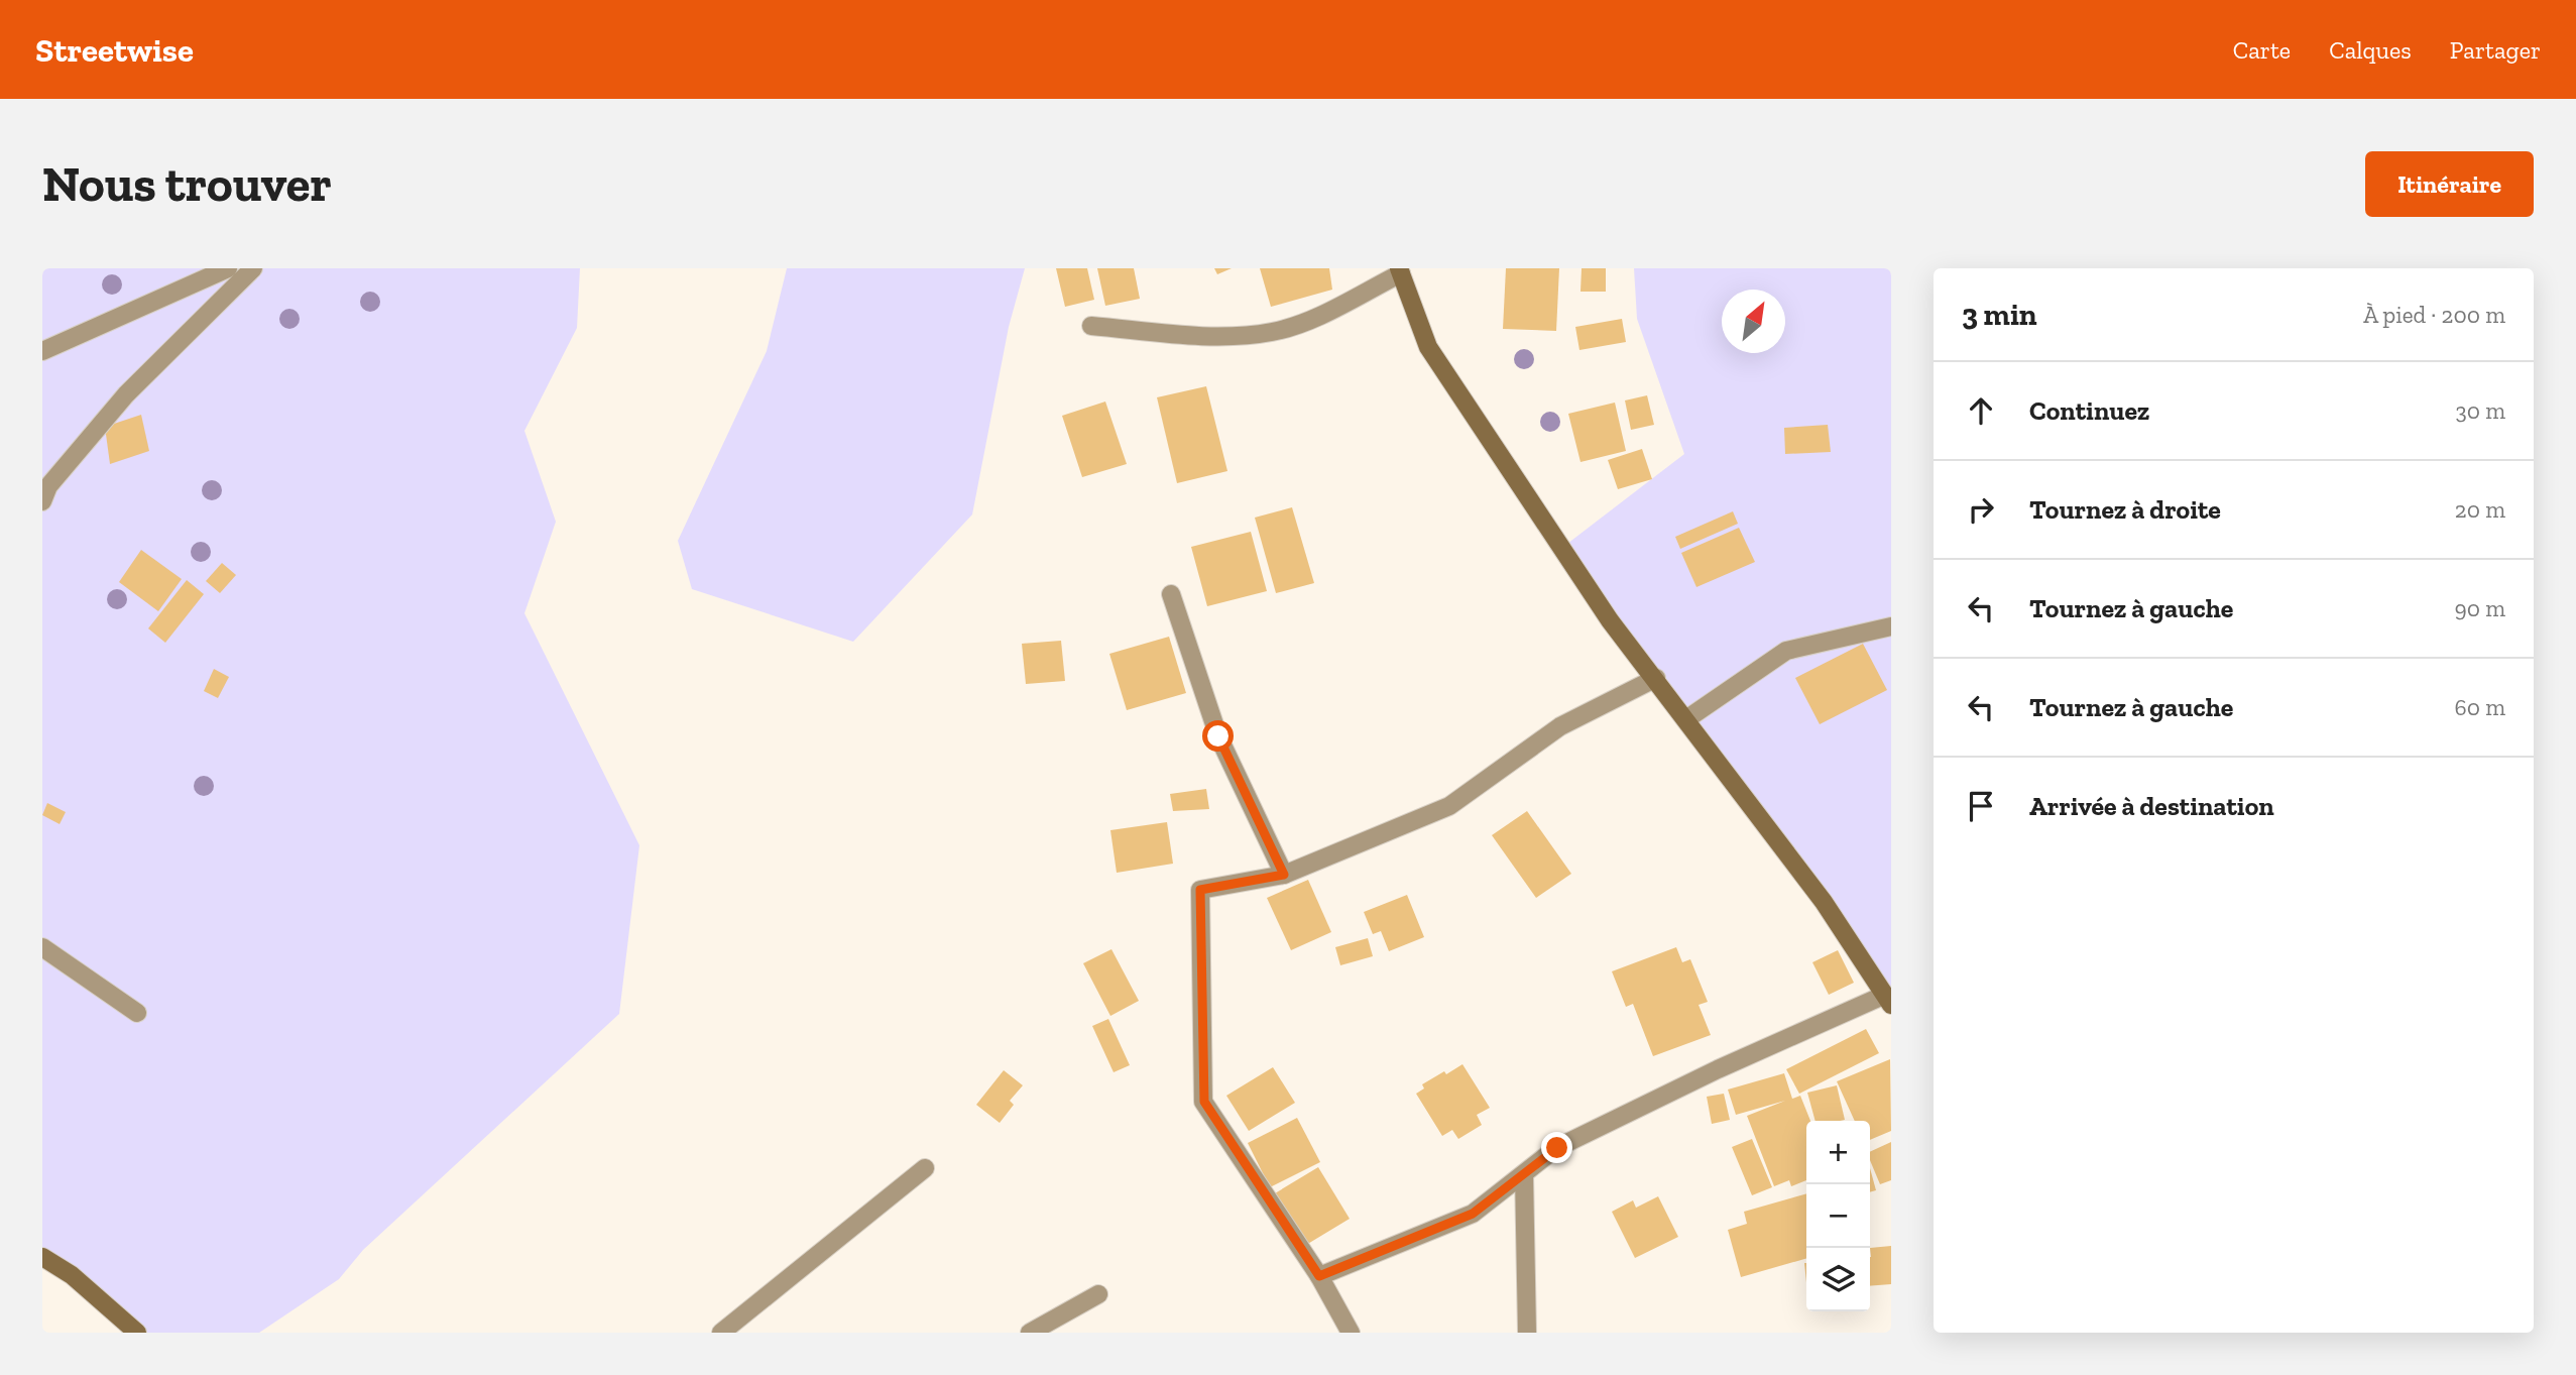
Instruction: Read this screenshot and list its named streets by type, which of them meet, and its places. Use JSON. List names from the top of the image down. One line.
{"north":"top right","page":{"header":"Streetwise","nav":["Carte","Calques","Partager"],"buttons":"Itinéraire","title":"Nous trouver","heading":["3 min","À pied · 200 m"],"list":[["Continuez","30 m"],["Tournez à droite","20 m"],["Tournez à gauche","90 m"],["Tournez à gauche","60 m"],"Arrivée à destination"],"map_buttons":["+","−"]}}
